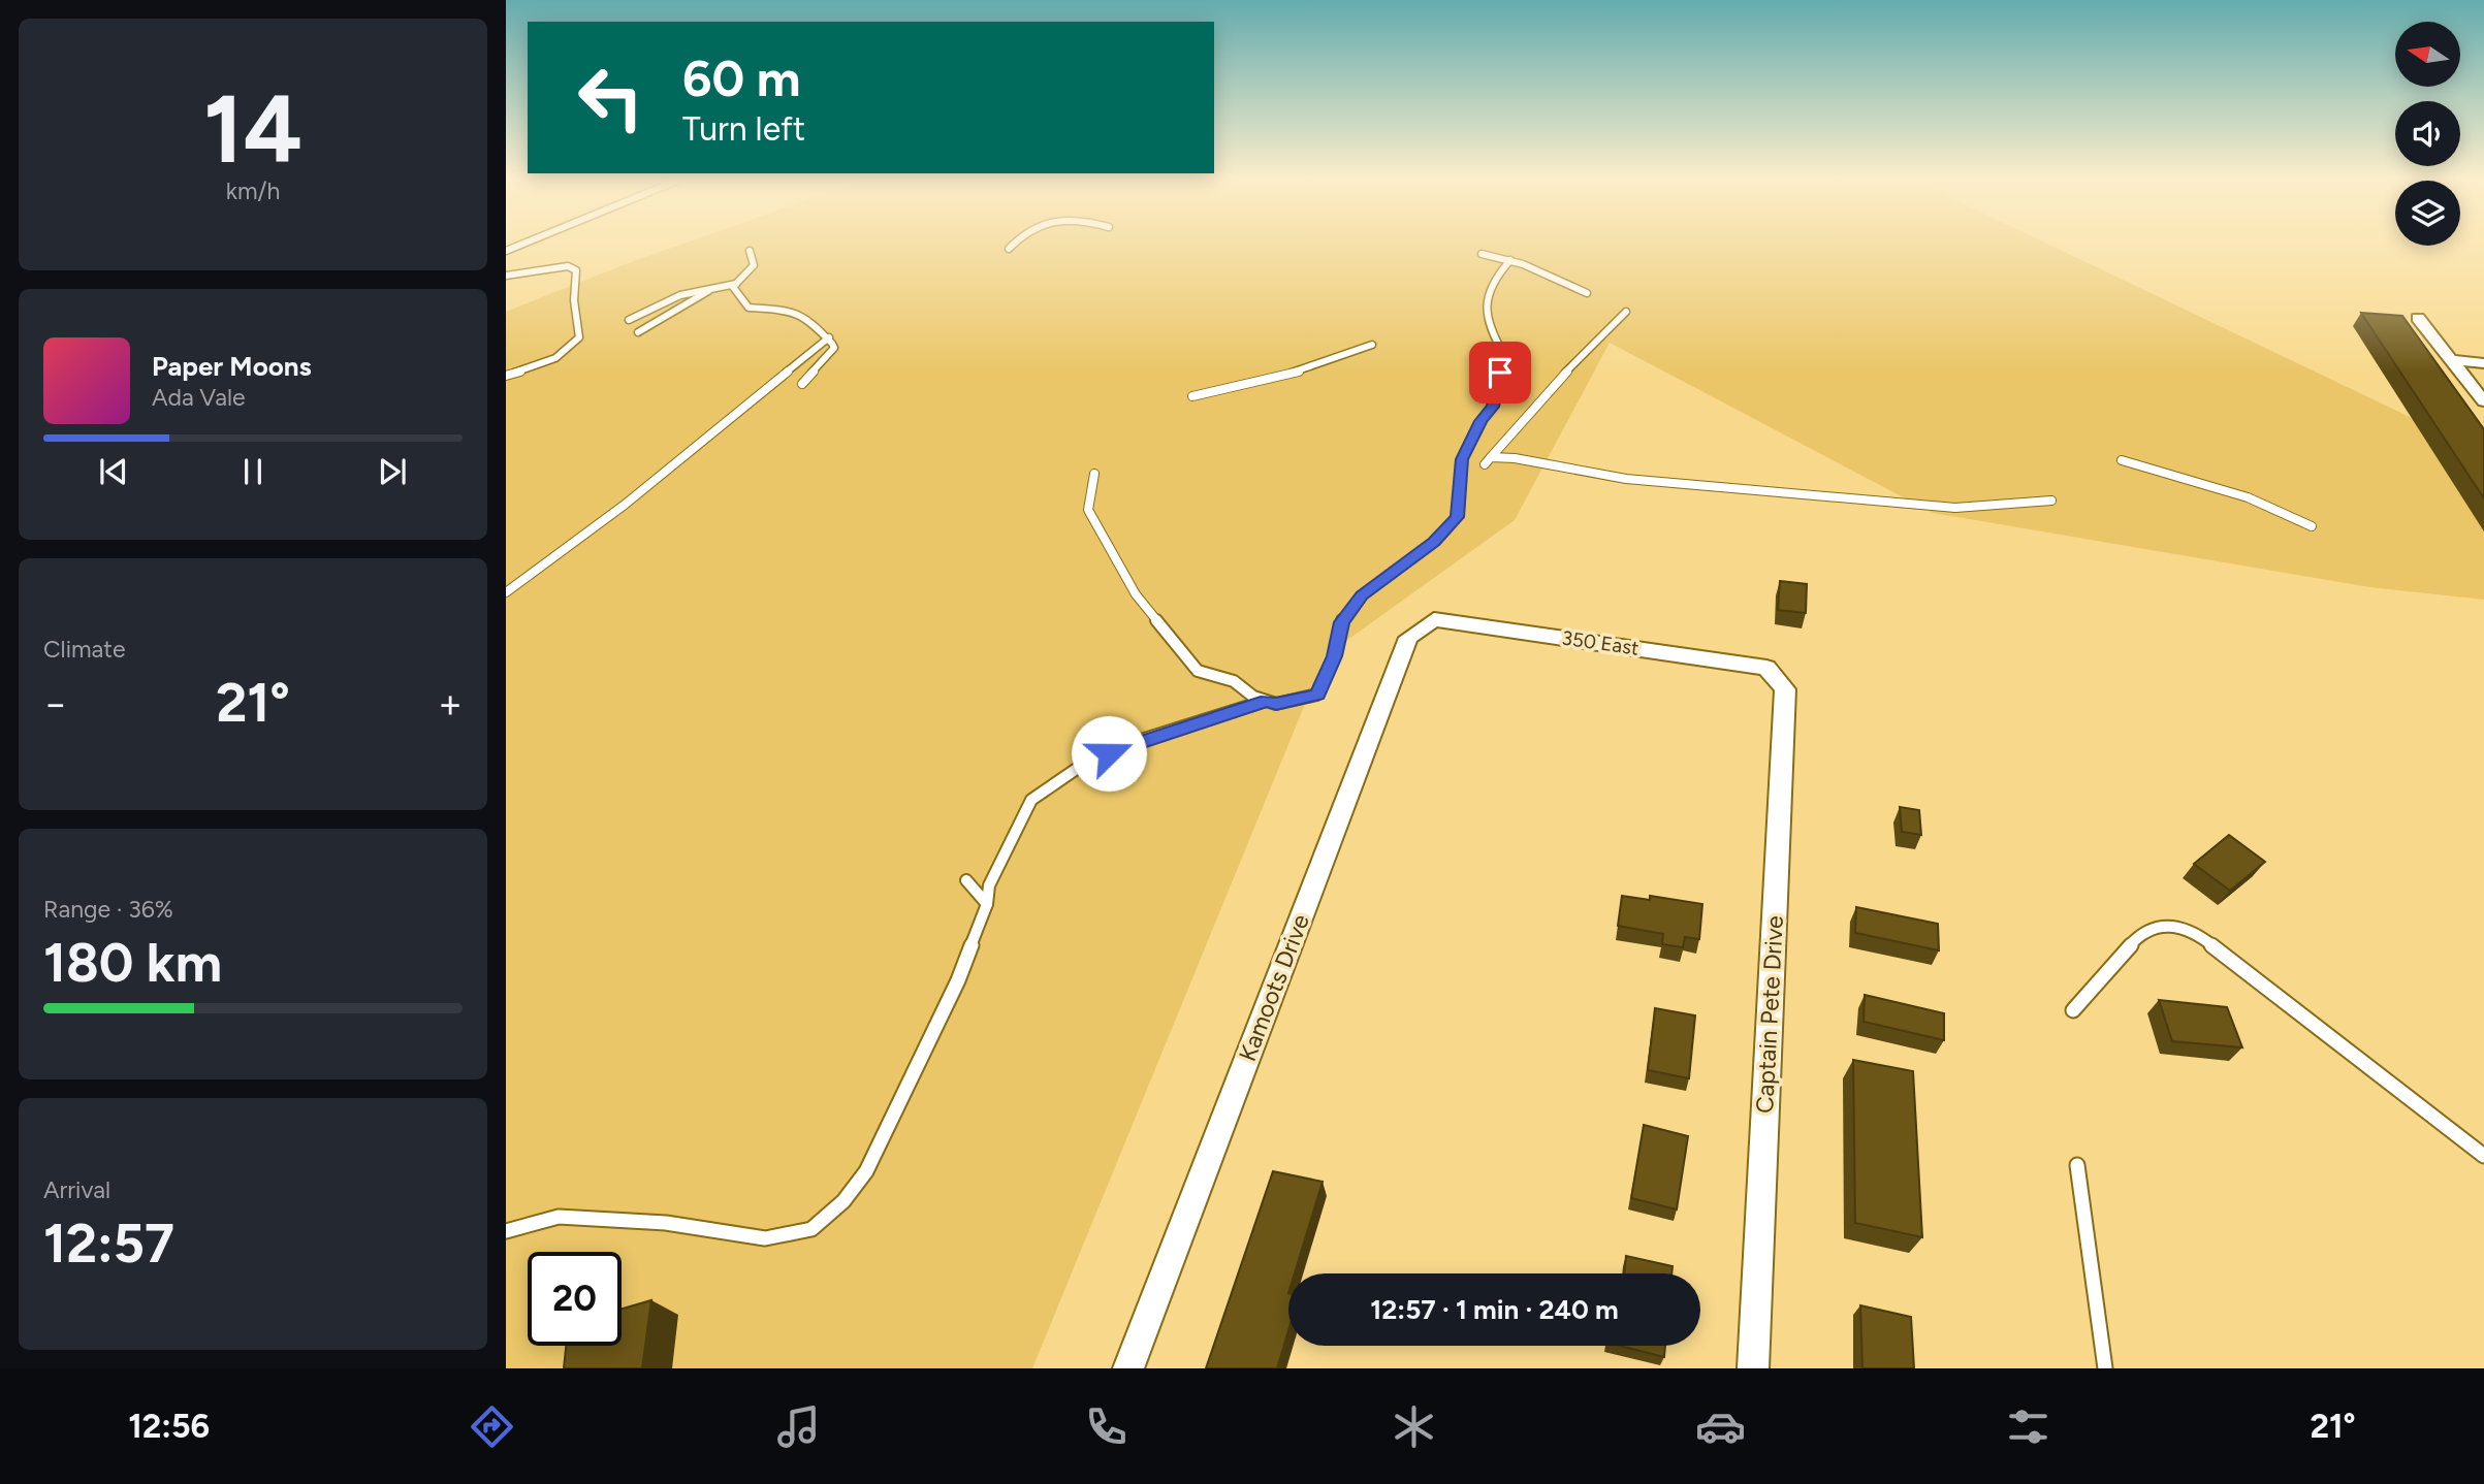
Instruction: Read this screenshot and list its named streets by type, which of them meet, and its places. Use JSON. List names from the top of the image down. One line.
{"streets":{"street":["350 East","Kamoots Drive","Captain Pete Drive"]},"crossings":[["350 East","Kamoots Drive"],["350 East","Captain Pete Drive"]],"north":"left","page":{"tile":[["14","km/h"],"Climate",["Range · 36%","180 km"],["Arrival","12:57"]],"turn":["60 m","Turn left"],"song":["Paper Moons","Ada Vale"],"heat":["−","21°","+"],"limit":"20","trip":"12:57 · 1 min · 240 m","tabs":["12:56","21°"]}}
